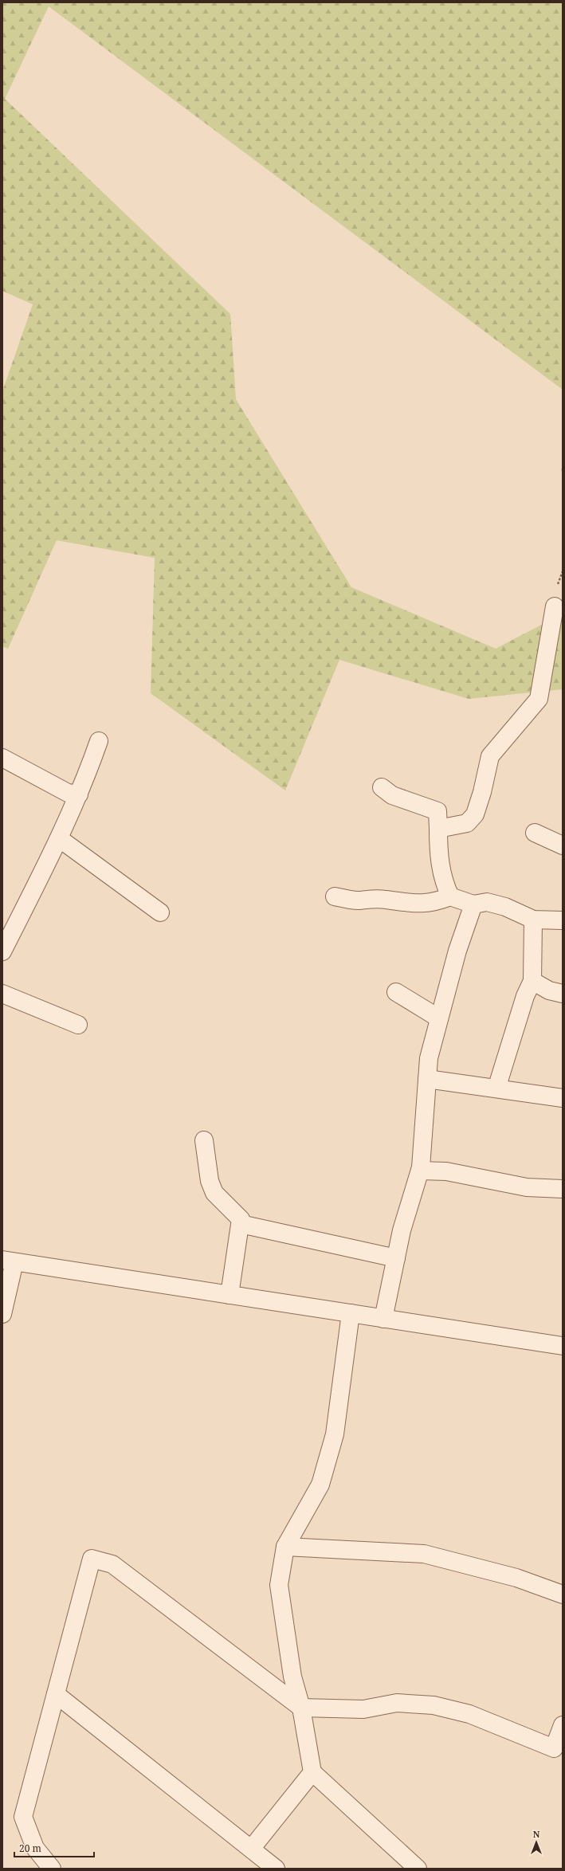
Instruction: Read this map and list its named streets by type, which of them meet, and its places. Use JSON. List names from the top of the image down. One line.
{"scale_bar":"20 m","north":"top"}
